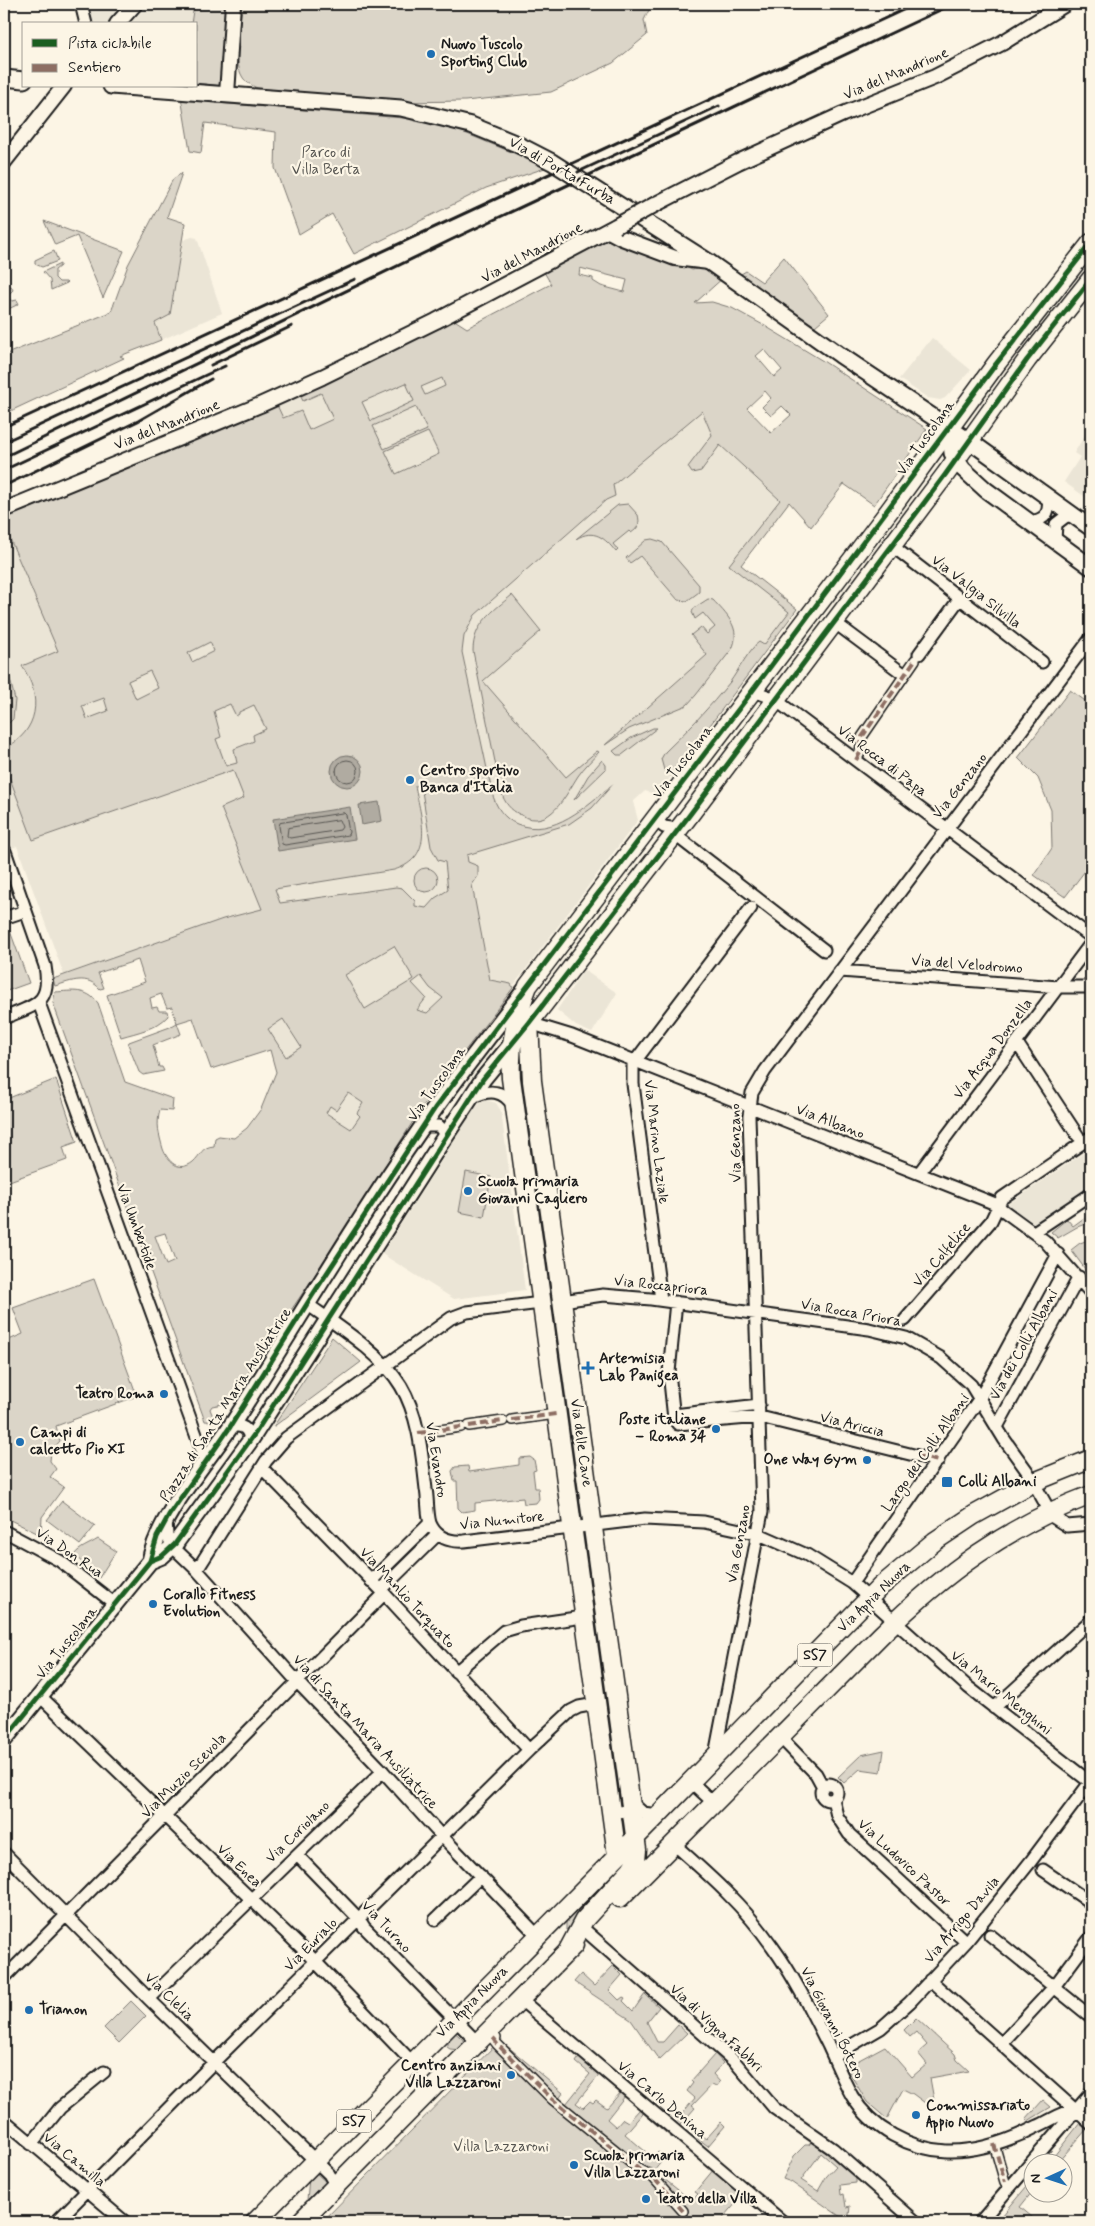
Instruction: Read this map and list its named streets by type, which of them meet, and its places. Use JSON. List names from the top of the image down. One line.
{"streets":{"main road":["Via di Porta Furba","Via Tuscolana","Piazza di Santa Maria Ausiliatrice","Via delle Cave","Via Appia Nuova","SS7"],"street":["Via del Mandrione","Via Valgia Silvilla","Via Rocca di Papa","Via Genzano","Via del Velodromo","Via Acqua Donzella","Via Albano","Via Marino Laziale","Via Umbertide","Via Colfelice","Via Roccapriora","Via Rocca Priora","Via dei Colli Albani","Via Ariccia","Largo dei Colli Albani","Via Evandro","Via Numitore","Via Don Rua","Via Manlio Torquato","Via Mario Menghini","Via di Santa Maria Ausiliatrice","Via Muzio Scevola","Via Coriolano","Via Ludovico Pastor","Via Enea","Via Arrigo Davila","Via Turno","Via Eurialo","Via Clelia","Via Giovanni Botero","Via di Vigna Fabbri","Via Carlo Denina","Via Camilla"]},"crossings":[["Via di Porta Furba","Via Tuscolana"],["Via Tuscolana","Piazza di Santa Maria Ausiliatrice"],["Via Tuscolana","Via Don Rua"],["Via Tuscolana","Via di Santa Maria Ausiliatrice"],["Via Tuscolana","Via Enea"],["Via Rocca di Papa","Via Genzano"],["Via Genzano","Via del Velodromo"],["Via Genzano","Via Albano"],["Via Genzano","Via Roccapriora"],["Via Genzano","Via Rocca Priora"],["Via Genzano","Via Ariccia"],["Via Genzano","Via Numitore"],["Via Genzano","Via Appia Nuova"],["Via del Velodromo","Via Acqua Donzella"],["Via Acqua Donzella","Via Albano"],["Via Albano","Via Marino Laziale"],["Via Albano","Via Colfelice"],["Via Albano","Via dei Colli Albani"],["Via Albano","Via delle Cave"],["Via Marino Laziale","Via Roccapriora"],["Via Umbertide","Piazza di Santa Maria Ausiliatrice"],["Via Roccapriora","Via Rocca Priora"],["Via Roccapriora","Via delle Cave"],["Via Rocca Priora","Via dei Colli Albani"],["Via Rocca Priora","Largo dei Colli Albani"],["Via dei Colli Albani","Largo dei Colli Albani"],["Piazza di Santa Maria Ausiliatrice","Via Evandro"],["Via Ariccia","Largo dei Colli Albani"],["Via delle Cave","Via Numitore"],["Via delle Cave","Via Appia Nuova"],["Via delle Cave","SS7"],["Via delle Cave","Via Eurialo"],["Largo dei Colli Albani","Via Numitore"],["Largo dei Colli Albani","Via Appia Nuova"],["Largo dei Colli Albani","SS7"],["Via Evandro","Via Numitore"],["Via Evandro","Via Muzio Scevola"],["Via Numitore","Via Muzio Scevola"],["Via Appia Nuova","Via Mario Menghini"],["Via Appia Nuova","Via di Santa Maria Ausiliatrice"],["Via Appia Nuova","Via Enea"],["Via Appia Nuova","Via Turno"],["Via Appia Nuova","Via Clelia"],["Via Manlio Torquato","Via Muzio Scevola"],["Via Manlio Torquato","Via Eurialo"],["SS7","Via Mario Menghini"],["SS7","Via Ludovico Pastor"],["SS7","Via Turno"],["SS7","Via Clelia"],["SS7","Via Giovanni Botero"],["SS7","Via di Vigna Fabbri"],["SS7","Via Carlo Denina"],["Via Mario Menghini","Via Arrigo Davila"],["Via di Santa Maria Ausiliatrice","Via Muzio Scevola"],["Via di Santa Maria Ausiliatrice","Via Coriolano"],["Via di Santa Maria Ausiliatrice","Via Eurialo"],["Via Muzio Scevola","Via Enea"],["Via Muzio Scevola","Via Clelia"],["Via Coriolano","Via Enea"],["Via Coriolano","Via Turno"],["Via Coriolano","Via Clelia"],["Via Ludovico Pastor","Via Arrigo Davila"],["Via Enea","Via Eurialo"],["Via Arrigo Davila","Via Giovanni Botero"],["Via Turno","Via Eurialo"],["Via Eurialo","Via Clelia"],["Via Eurialo","Via Camilla"]],"parks":["Parco di Villa Berta","Villa Lazzaroni"],"places":{"other":["Nuovo Tuscolo Sporting Club","Centro sportivo Banca d'Italia","Scuola primaria Giovanni Cagliero","Teatro Roma","Poste italiane – Roma 34","Campi di calcetto Pio XI","One Way Gym","Corallo Fitness Evolution","Trianon","Centro anziani Villa Lazzaroni","Commissariato Appio Nuovo","Scuola primaria Villa Lazzaroni","Teatro della Villa"],"health":["Artemisia Lab Panigea"],"transit":["Colli Albani"]},"legend":["Pista ciclabile","Sentiero"],"north":"left"}
